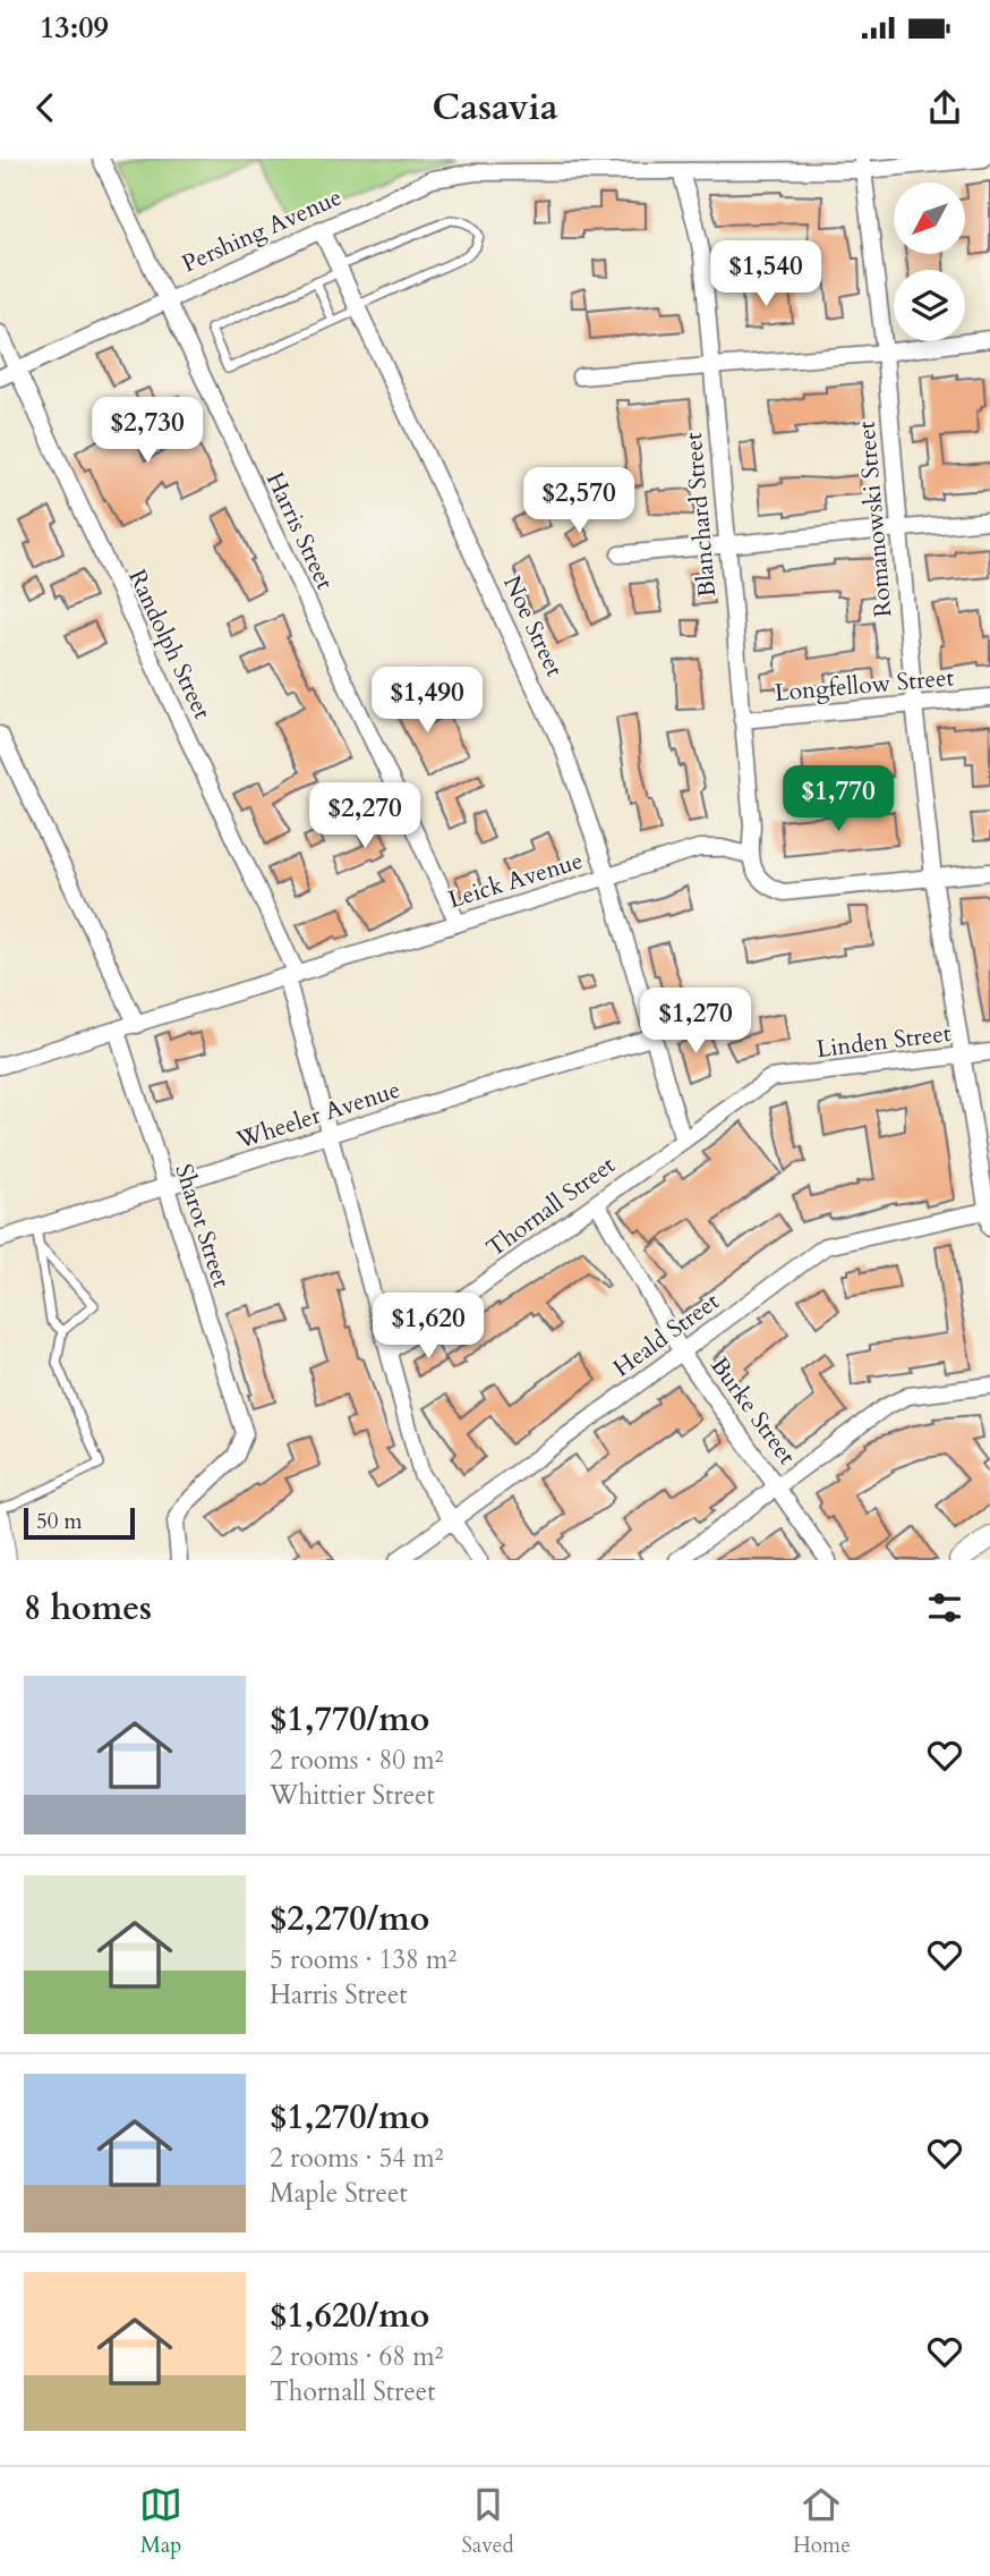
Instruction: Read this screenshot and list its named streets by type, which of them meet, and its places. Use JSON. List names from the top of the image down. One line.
{"streets":{"street":["Pershing Avenue","Blanchard Street","Romanowski Street","Harris Street","Noe Street","Randolph Street","Longfellow Street","Leick Avenue","Linden Street","Wheeler Avenue","Thornall Street","Sharot Street","Heald Street","Burke Street"]},"crossings":[["Pershing Avenue","Blanchard Street"],["Pershing Avenue","Romanowski Street"],["Pershing Avenue","Harris Street"],["Pershing Avenue","Noe Street"],["Pershing Avenue","Randolph Street"],["Blanchard Street","Longfellow Street"],["Blanchard Street","Leick Avenue"],["Romanowski Street","Longfellow Street"],["Romanowski Street","Linden Street"],["Romanowski Street","Heald Street"],["Harris Street","Leick Avenue"],["Noe Street","Leick Avenue"],["Noe Street","Wheeler Avenue"],["Noe Street","Thornall Street"],["Randolph Street","Leick Avenue"],["Randolph Street","Wheeler Avenue"],["Randolph Street","Thornall Street"],["Randolph Street","Heald Street"],["Leick Avenue","Sharot Street"],["Linden Street","Thornall Street"],["Wheeler Avenue","Sharot Street"],["Thornall Street","Burke Street"],["Heald Street","Burke Street"]],"scale_bar":"50 m","north":"bottom left","page":{"status":"13:09","header":"Casavia","price":["$1,540","$2,730","$2,570","$1,490","$1,770","$2,270","$1,270","$1,620"],"scale":"50 m","heading":"8 homes","list":[{"name":"$1,770/mo","note":"2 rooms · 80 m² · Whittier Street"},{"name":"$2,270/mo","note":"5 rooms · 138 m² · Harris Street"},{"name":"$1,270/mo","note":"2 rooms · 54 m² · Maple Street"},{"name":"$1,620/mo","note":"2 rooms · 68 m² · Thornall Street"}],"tabs":["Map","Saved","Home"]}}
